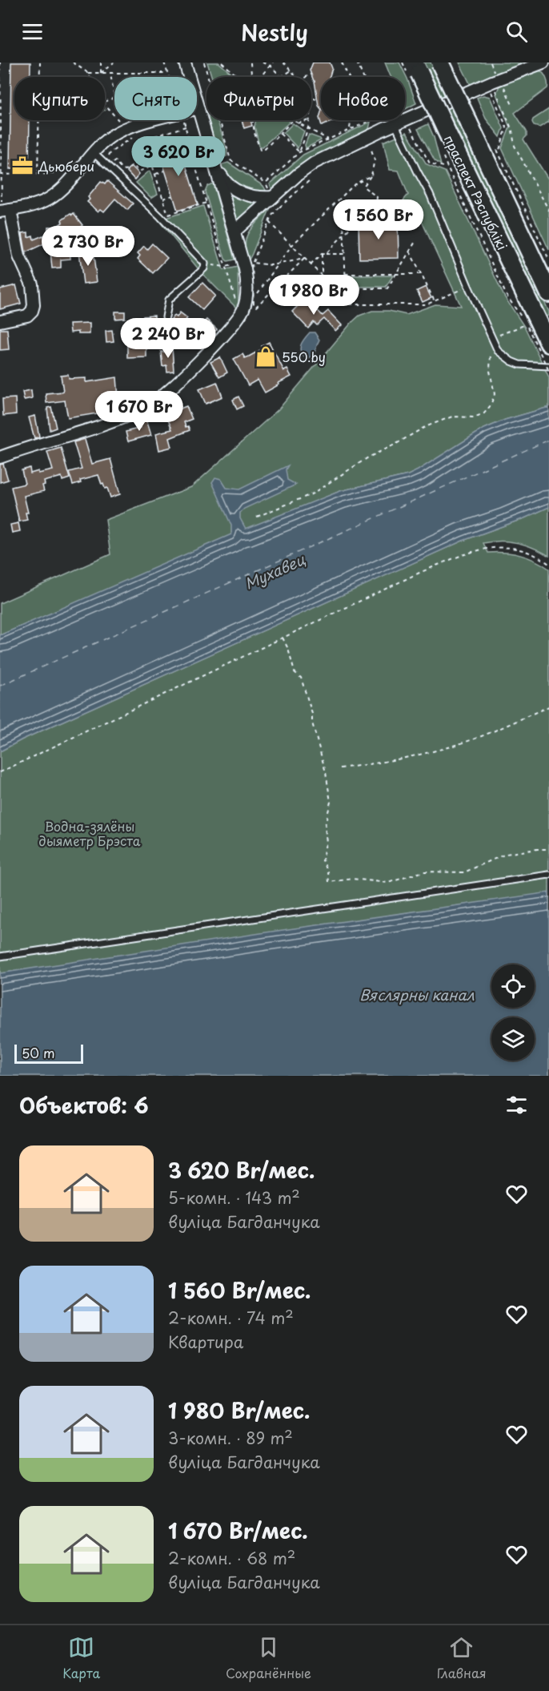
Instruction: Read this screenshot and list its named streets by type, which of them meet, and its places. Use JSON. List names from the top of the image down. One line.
{"streets":{"highway":["праспект Рэспублікі"]},"water":["Мухавец","Вяслярны канал"],"parks":["Водна-зялёны дыяметр Брэста"],"places":{"office":["Дьюбери"],"shop":["550.by"]},"scale_bar":"50 m","page":{"header":"Nestly","chip":["Купить","Снять","Фильтры","Новое"],"price":["3 620 Br","1 560 Br","2 730 Br","1 980 Br","2 240 Br","1 670 Br"],"scale":"50 m","heading":"Объектов: 6","list":[{"name":"3 620 Br/мес.","note":"5-комн. · 143 m² · вуліца Багданчука"},{"name":"1 560 Br/мес.","note":"2-комн. · 74 m² · Квартира"},{"name":"1 980 Br/мес.","note":"3-комн. · 89 m² · вуліца Багданчука"},{"name":"1 670 Br/мес.","note":"2-комн. · 68 m² · вуліца Багданчука"}],"tabs":["Карта","Сохранённые","Главная"]}}
